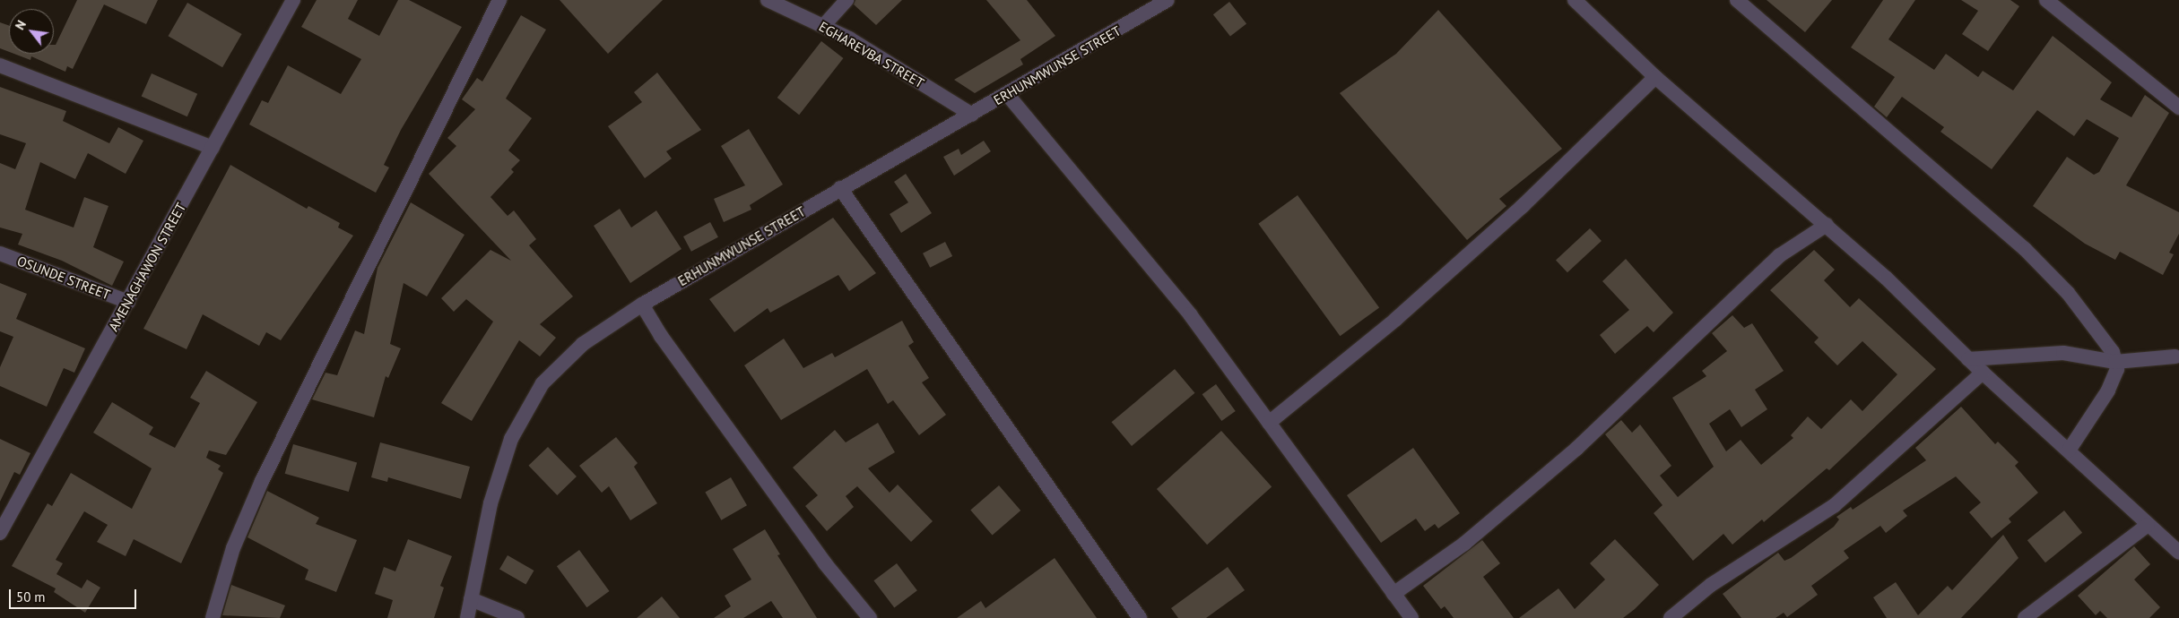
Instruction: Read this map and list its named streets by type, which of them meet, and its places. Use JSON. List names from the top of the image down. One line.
{"streets":{"street":["EGHAREVBA STREET","ERHUNMWUNSE STREET","AMENAGHAWON STREET","OSUNDE STREET"]},"crossings":[["EGHAREVBA STREET","ERHUNMWUNSE STREET"],["AMENAGHAWON STREET","OSUNDE STREET"]],"scale_bar":"50 m","north":"top left"}
